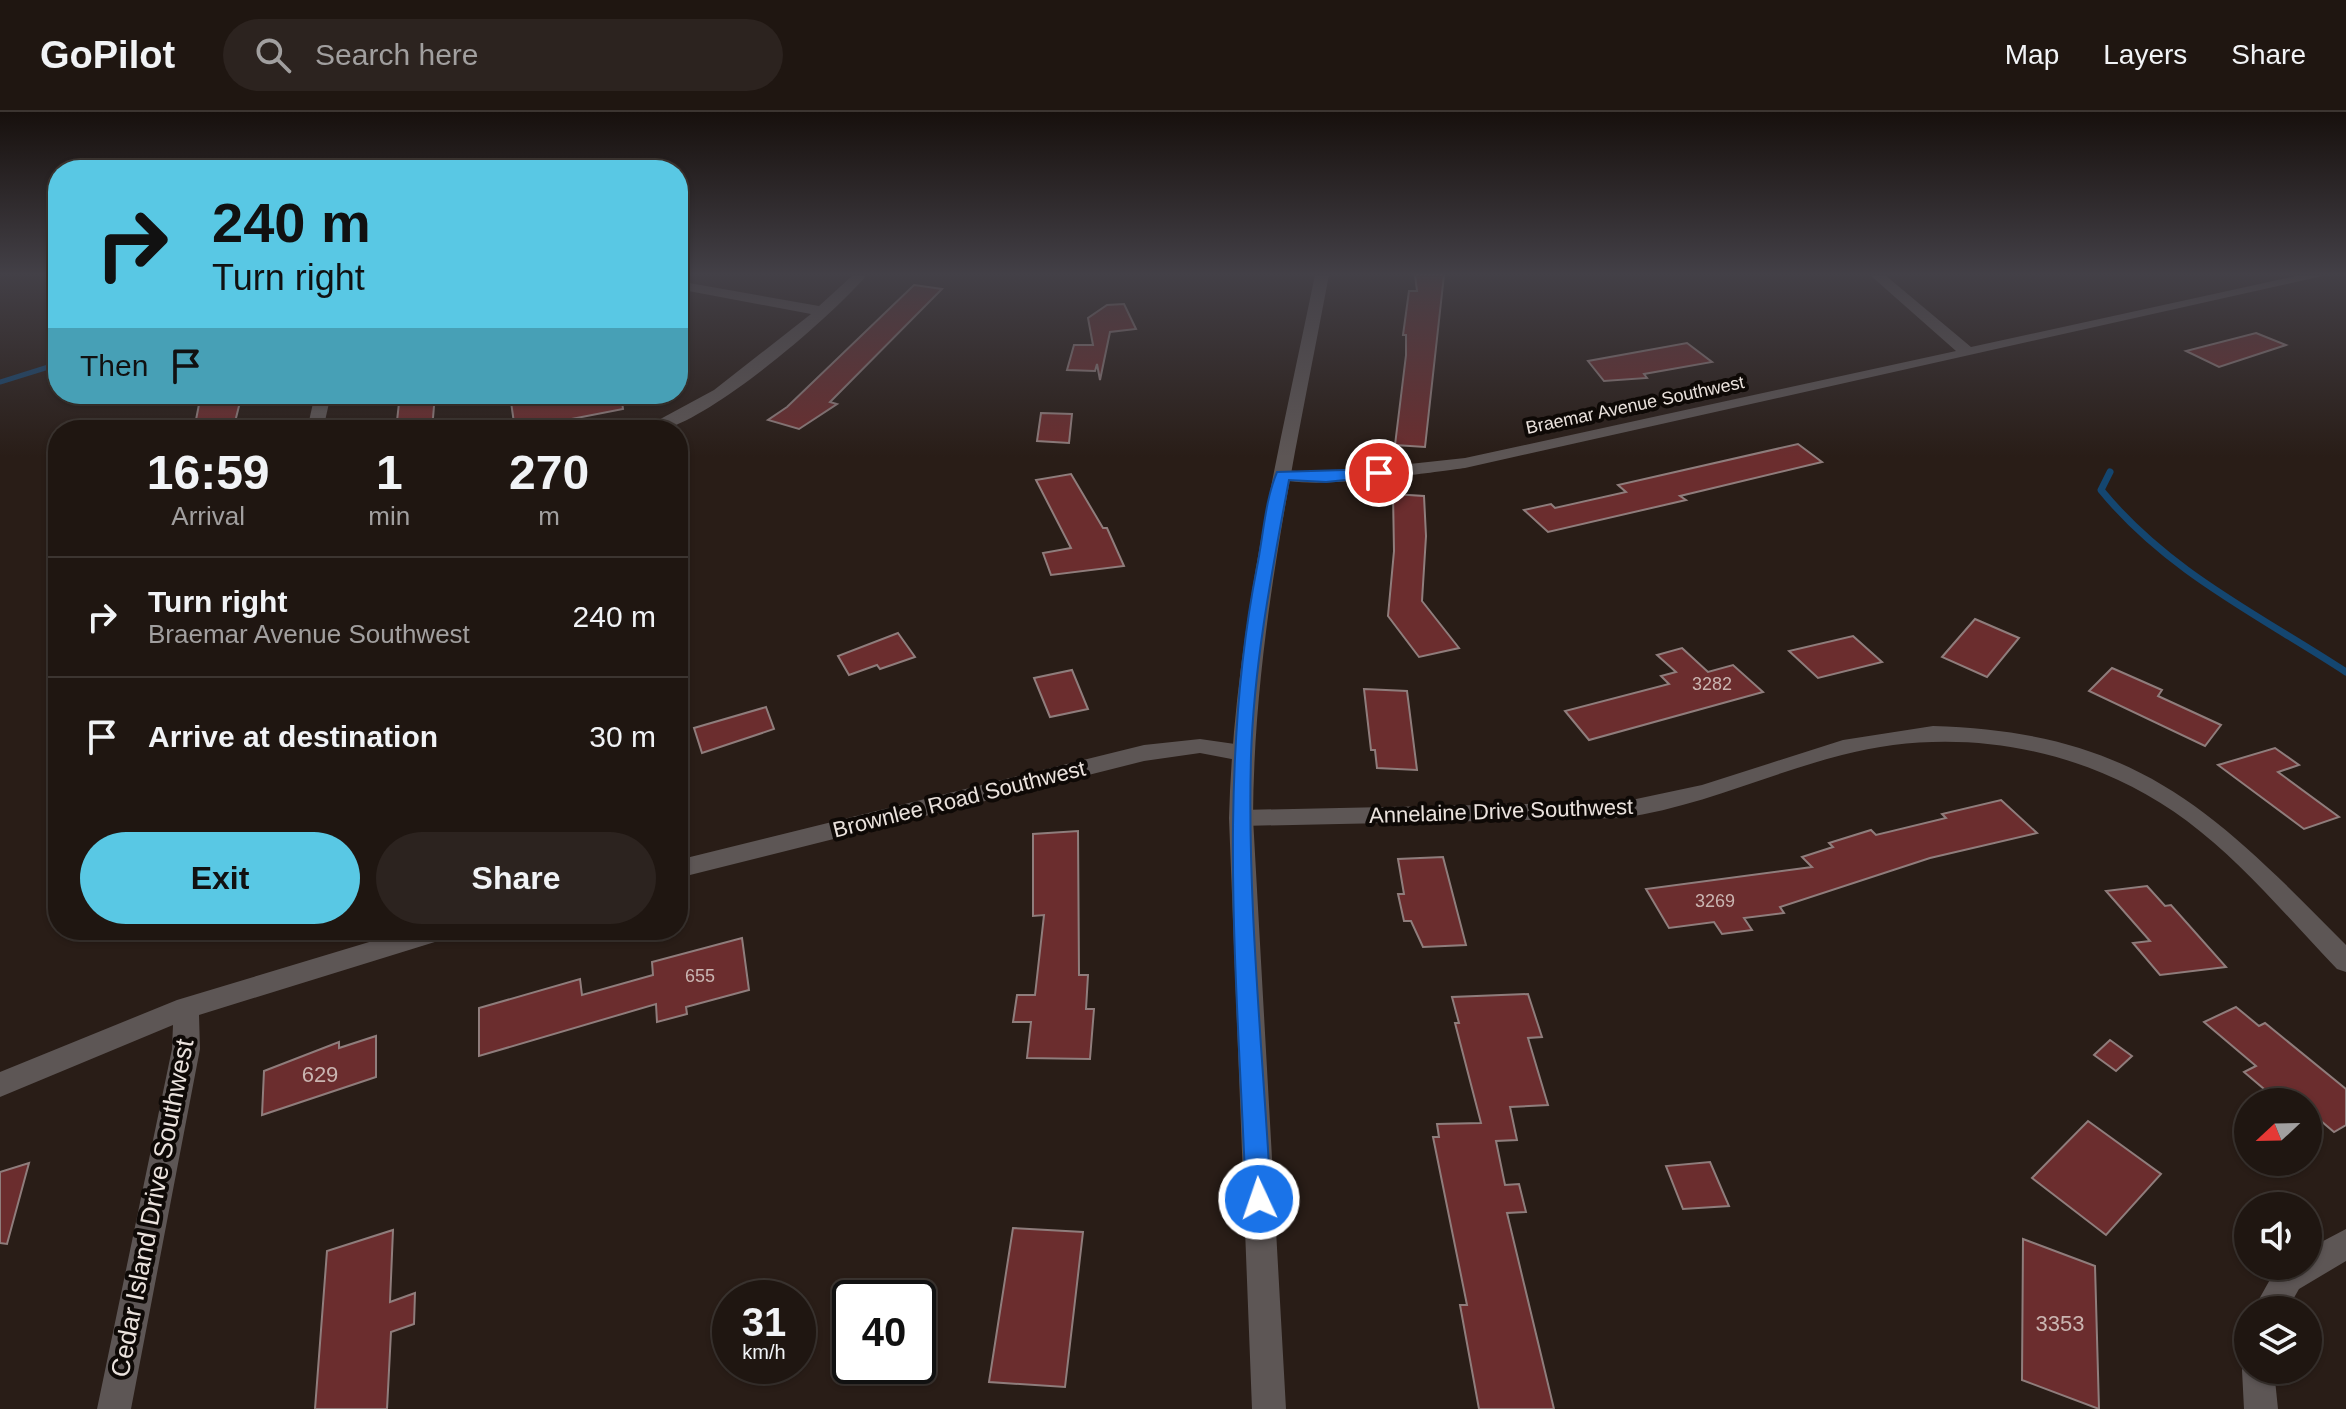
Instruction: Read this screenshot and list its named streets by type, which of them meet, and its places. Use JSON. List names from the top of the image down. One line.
{"streets":{"street":["Braemar Avenue Southwest","Brownlee Road Southwest","Annelaine Drive Southwest","Cedar Island Drive Southwest"]},"house_numbers":["3282","3269","655","629","3353"],"north":"left","page":{"header":"GoPilot","search":"Search here","nav":["Map","Layers","Share"],"turn":["240 m","Turn right"],"then":"Then","eta":["16:59","Arrival","1","min","270","m"],"list":[{"name":"Turn right","note":"Braemar Avenue Southwest","value":"240 m"},{"name":"Arrive at destination","value":"30 m"}],"buttons":["Exit","Share"],"speed":"31 km/h","limit":"40"}}
